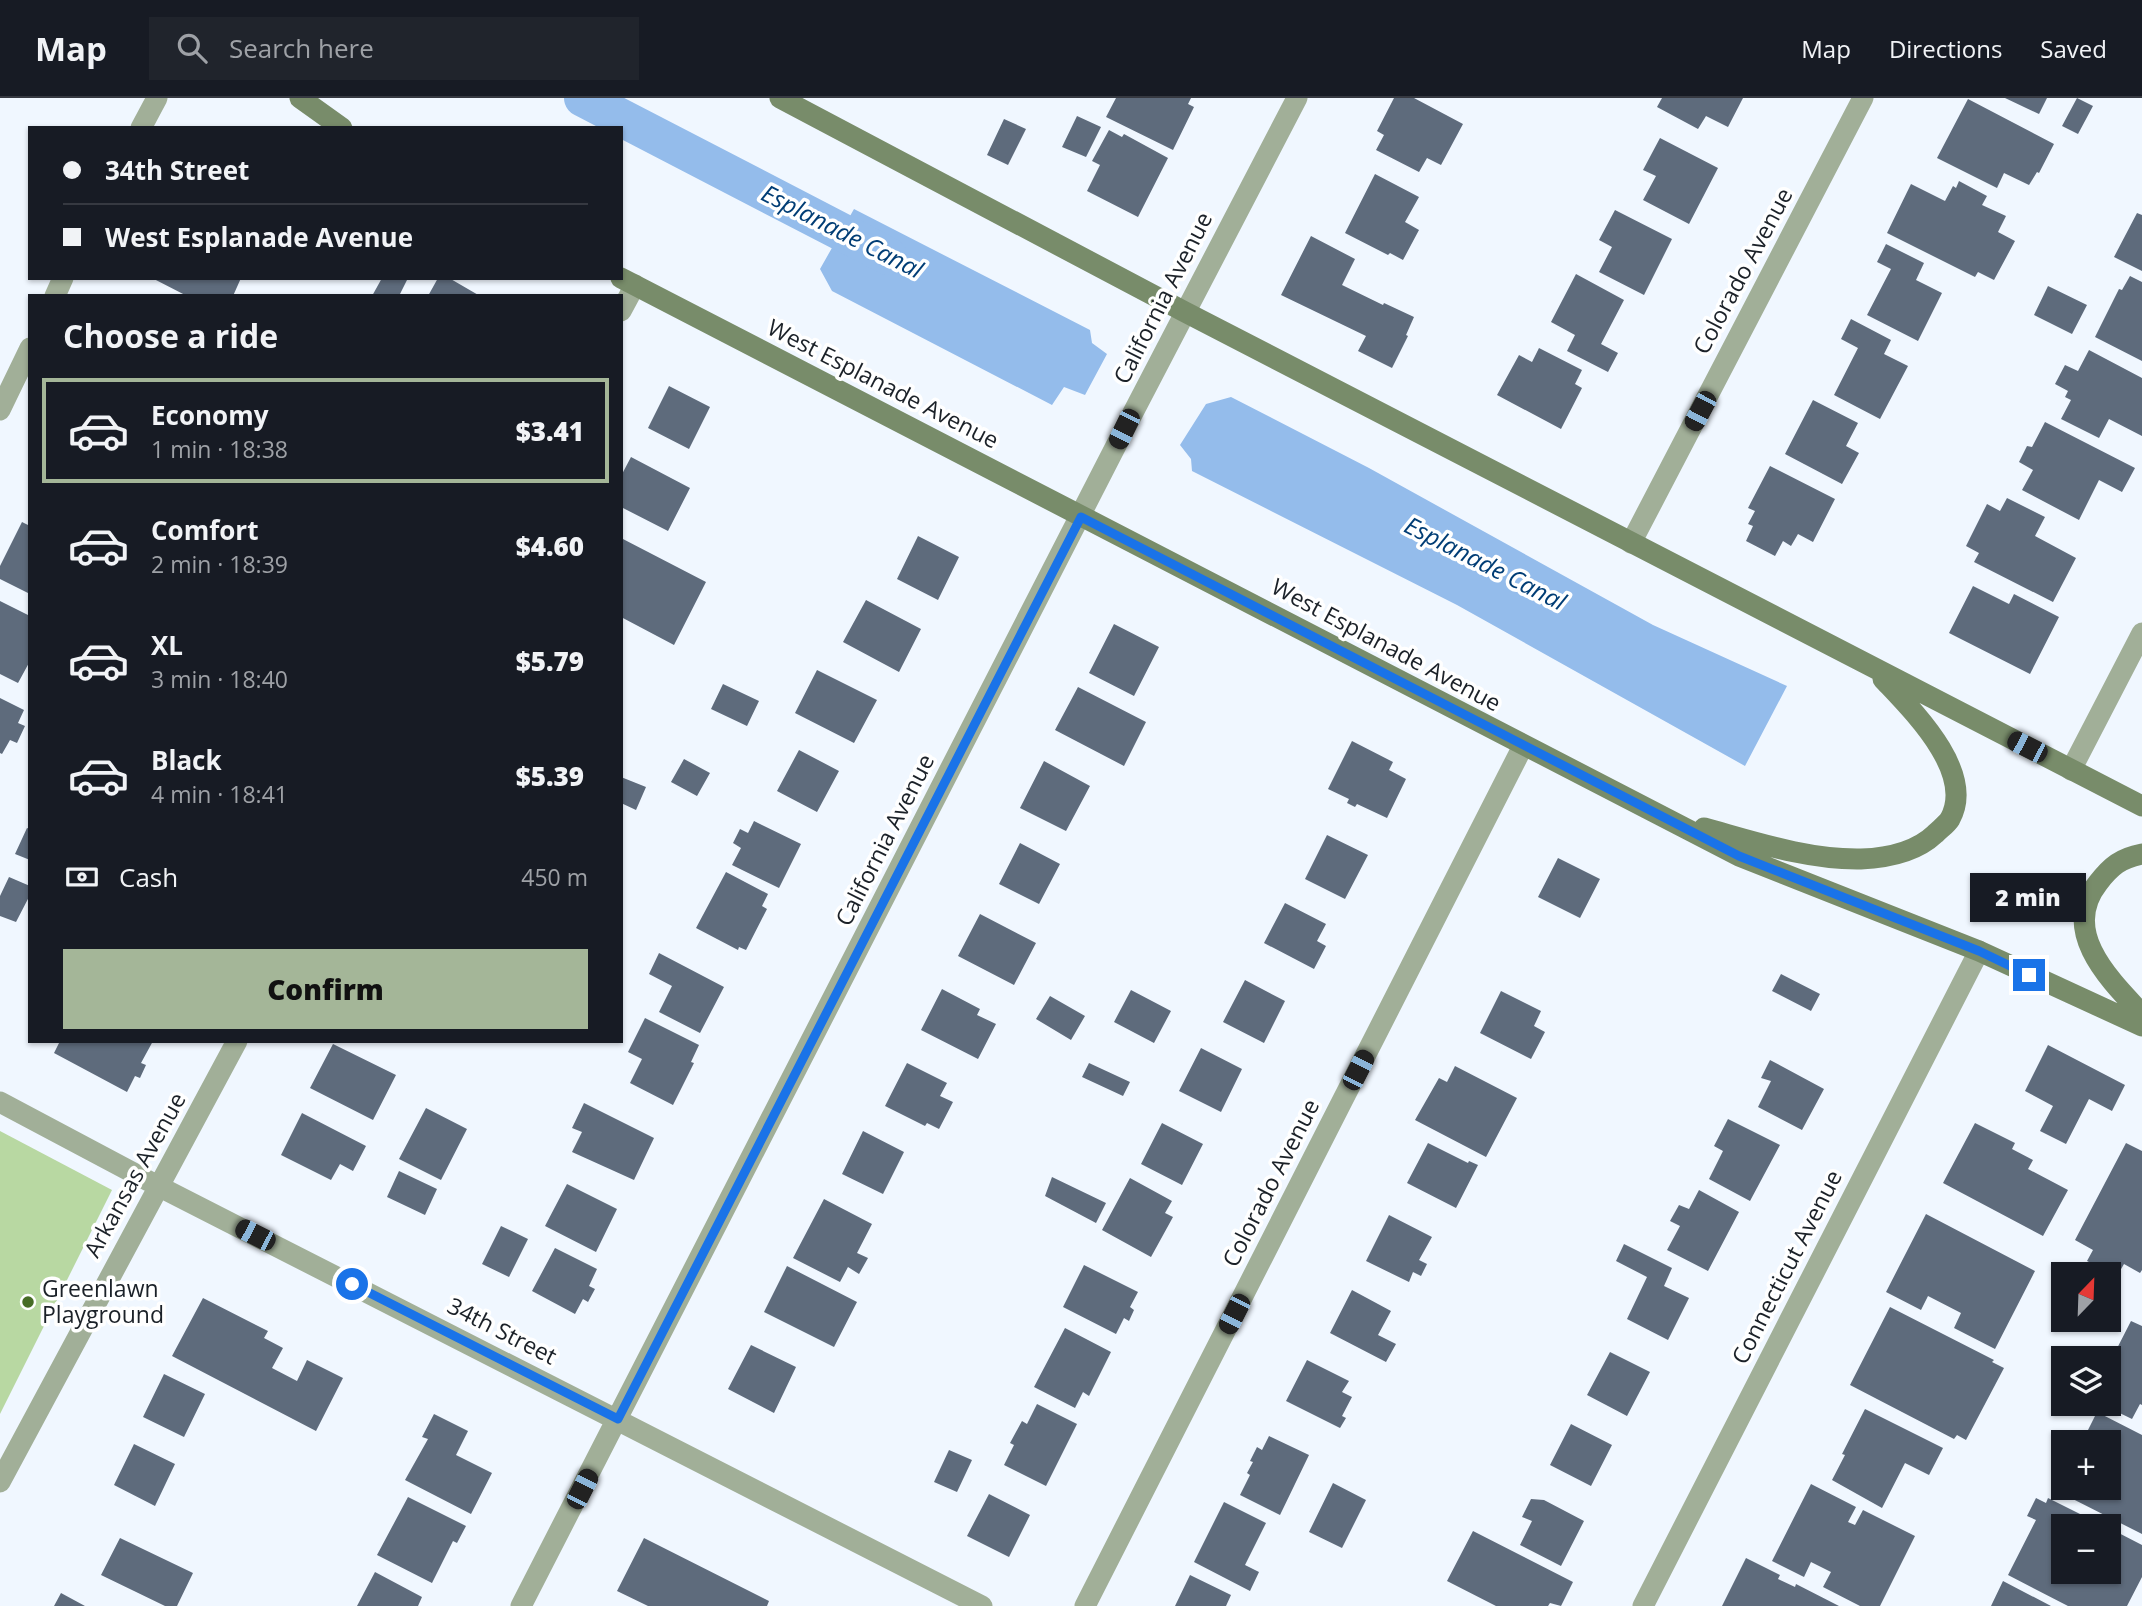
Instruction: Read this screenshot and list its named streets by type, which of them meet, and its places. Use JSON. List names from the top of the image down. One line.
{"streets":{"main road":["West Esplanade Avenue"],"street":["Colorado Avenue","California Avenue","Arkansas Avenue","Connecticut Avenue","34th Street"]},"crossings":[["Colorado Avenue","West Esplanade Avenue"],["California Avenue","West Esplanade Avenue"],["California Avenue","34th Street"],["West Esplanade Avenue","Connecticut Avenue"],["Arkansas Avenue","34th Street"]],"water":["Esplanade Canal"],"places":["Greenlawn Playground"],"north":"top right","page":{"header":"Map","search":"Search here","nav":["Map","Directions","Saved"],"banner":["34th Street","West Esplanade Avenue"],"heading":"Choose a ride","list":[{"name":"Economy","note":"1 min · 18:38","value":"$3.41"},{"name":"Comfort","note":"2 min · 18:39","value":"$4.60"},{"name":"XL","note":"3 min · 18:40","value":"$5.79"},{"name":"Black","note":"4 min · 18:41","value":"$5.39"}],"pay":["Cash","450 m"],"bubble":"2 min","buttons":"Confirm","map_buttons":["+","−"]}}
